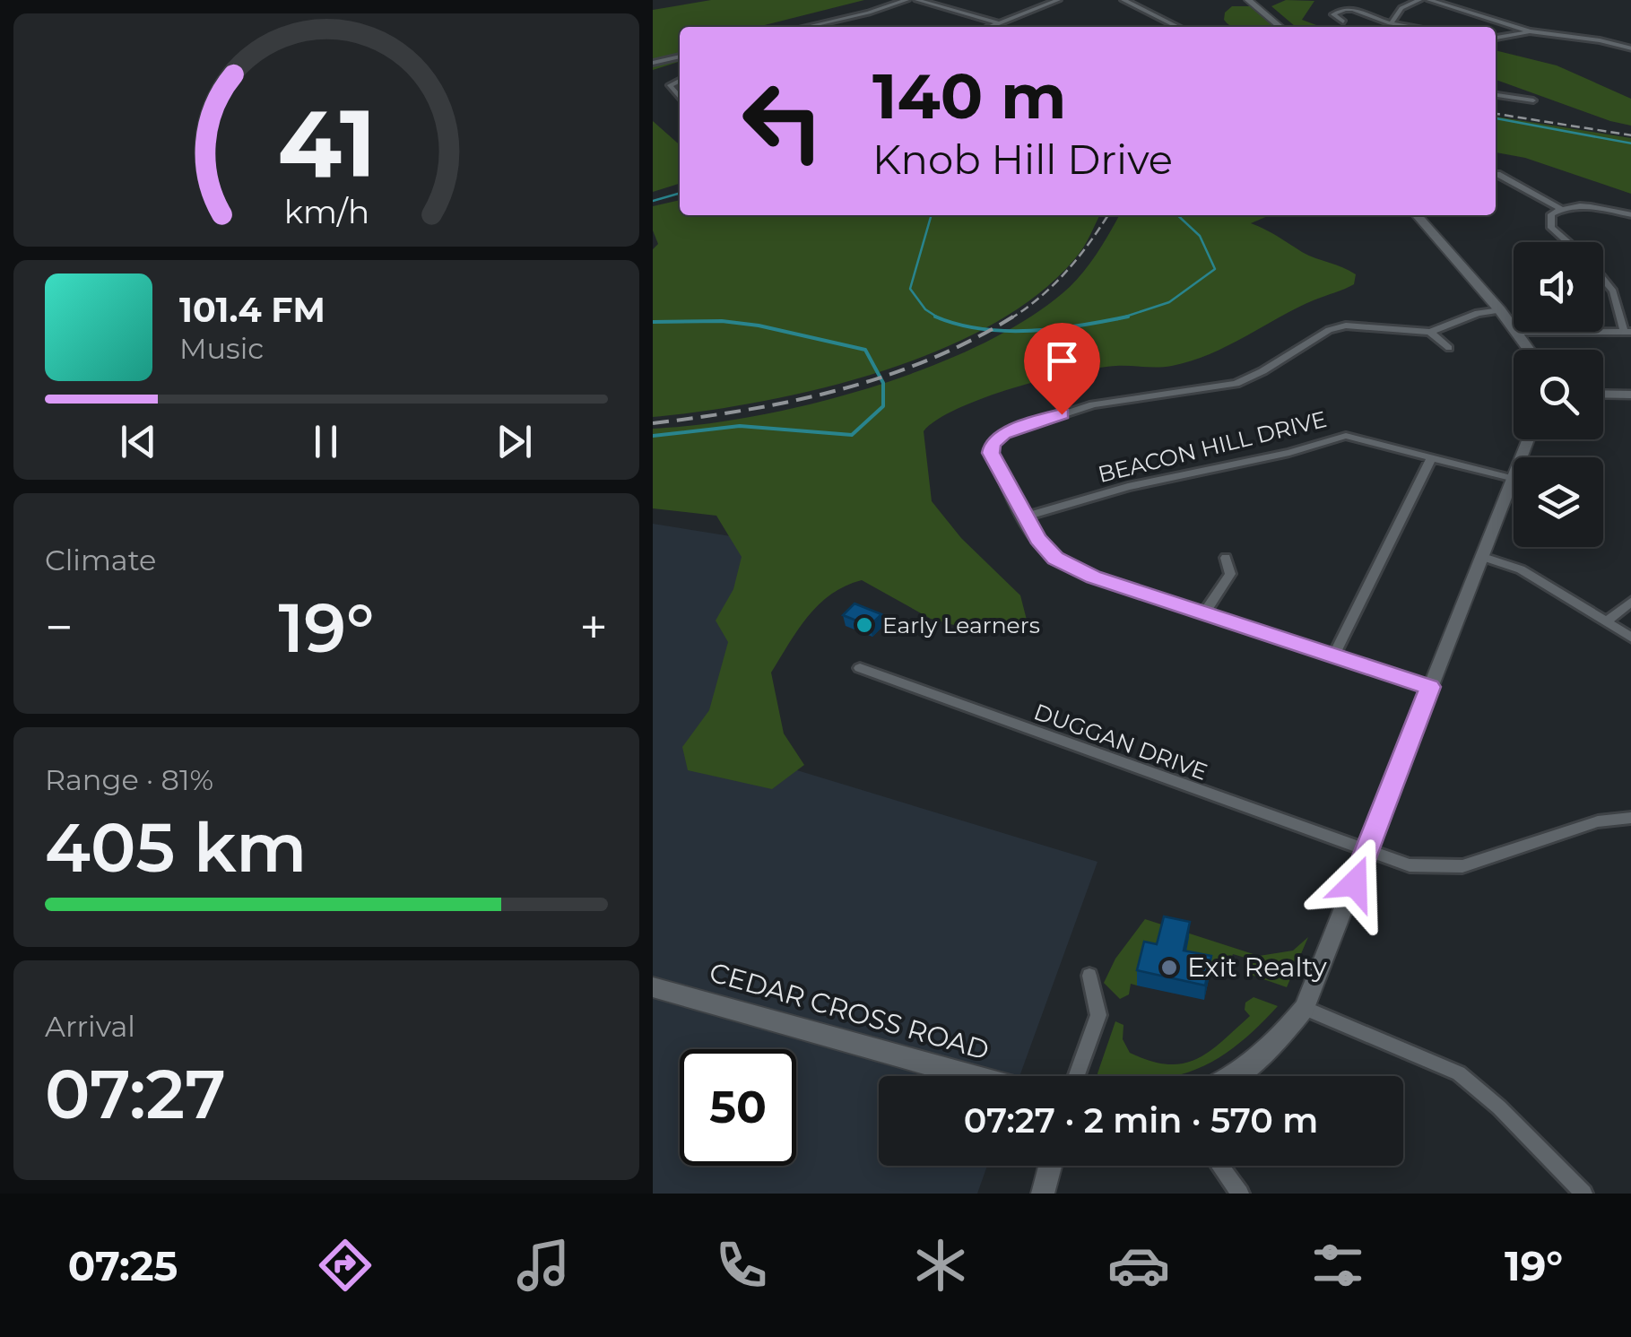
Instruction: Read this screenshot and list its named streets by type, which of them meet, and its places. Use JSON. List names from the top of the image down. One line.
{"streets":{"main road":["CEDAR CROSS ROAD"],"street":["BEACON HILL DRIVE","DUGGAN DRIVE"]},"places":["Early Learners","Exit Realty"],"page":{"turn":["140 m","Knob Hill Drive"],"song":["101.4 FM","Music"],"tile":["Climate",["Range · 81%","405 km"],["Arrival","07:27"]],"heat":["−","19°","+"],"limit":"50","trip":"07:27 · 2 min · 570 m","tabs":["07:25","19°"],"gauge":["41","km/h"]}}
